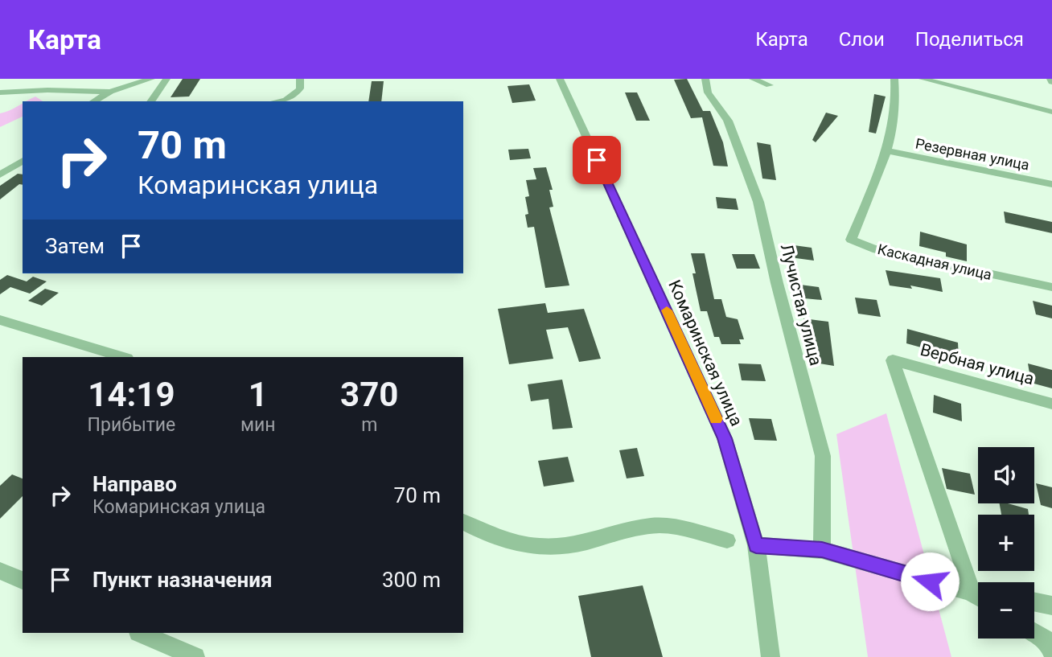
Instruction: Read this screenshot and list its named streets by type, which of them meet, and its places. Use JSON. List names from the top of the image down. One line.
{"streets":{"street":["Резервная улица","Каскадная улица","Лучистая улица","Комаринская улица","Вербная улица"]},"crossings":[["Резервная улица","Каскадная улица"]],"page":{"header":"Карта","nav":["Карта","Слои","Поделиться"],"turn":["70 m","Комаринская улица"],"then":"Затем","eta":["14:19","Прибытие","1","мин","370","m"],"map_buttons":["+","−"],"list":[{"name":"Направо","note":"Комаринская улица","value":"70 m"},{"name":"Пункт назначения","value":"300 m"}]}}
